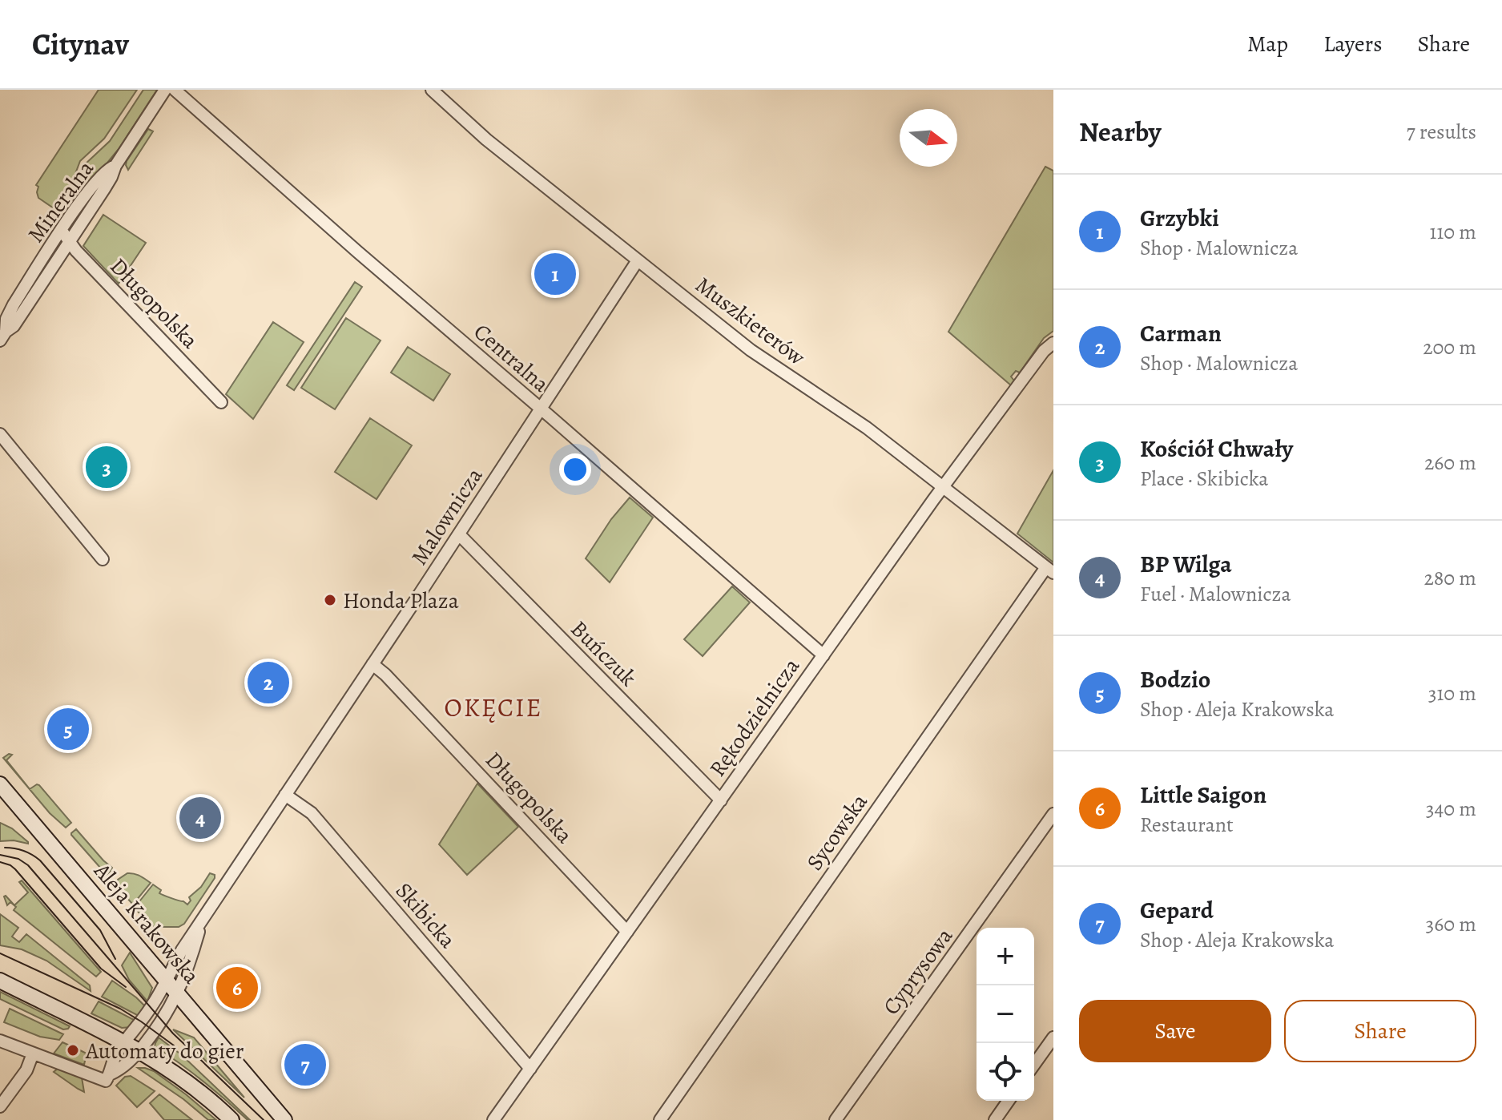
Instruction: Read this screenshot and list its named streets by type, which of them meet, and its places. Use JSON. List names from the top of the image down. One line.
{"streets":{"main road":["Aleja Krakowska"],"street":["Mineralna","Długopolska","Muszkieterów","Centralna","Malownicza","Buńczuk","Rękodzielnicza","Sycowska","Skibicka","Cyprysowa"]},"crossings":[["Mineralna","Długopolska"],["Długopolska","Malownicza"],["Długopolska","Rękodzielnicza"],["Muszkieterów","Malownicza"],["Muszkieterów","Rękodzielnicza"],["Muszkieterów","Sycowska"],["Centralna","Malownicza"],["Centralna","Rękodzielnicza"],["Malownicza","Buńczuk"],["Malownicza","Skibicka"],["Malownicza","Aleja Krakowska"],["Buńczuk","Rękodzielnicza"],["Rękodzielnicza","Skibicka"]],"districts":["OKĘCIE"],"places":["Honda Plaza","Automaty do gier"],"north":"right","page":{"header":"Citynav","nav":["Map","Layers","Share"],"heading":["Nearby","7 results"],"list":[{"mark":"1","name":"Grzybki","note":"Shop · Malownicza","value":"110 m"},{"mark":"2","name":"Carman","note":"Shop · Malownicza","value":"200 m"},{"mark":"3","name":"Kościół Chwały","note":"Place · Skibicka","value":"260 m"},{"mark":"4","name":"BP Wilga","note":"Fuel · Malownicza","value":"280 m"},{"mark":"5","name":"Bodzio","note":"Shop · Aleja Krakowska","value":"310 m"},{"mark":"6","name":"Little Saigon","note":"Restaurant","value":"340 m"},{"mark":"7","name":"Gepard","note":"Shop · Aleja Krakowska","value":"360 m"}],"pins":["1","3","2","5","4","6","7"],"map_buttons":["+","−"],"buttons":["Save","Share"]}}
